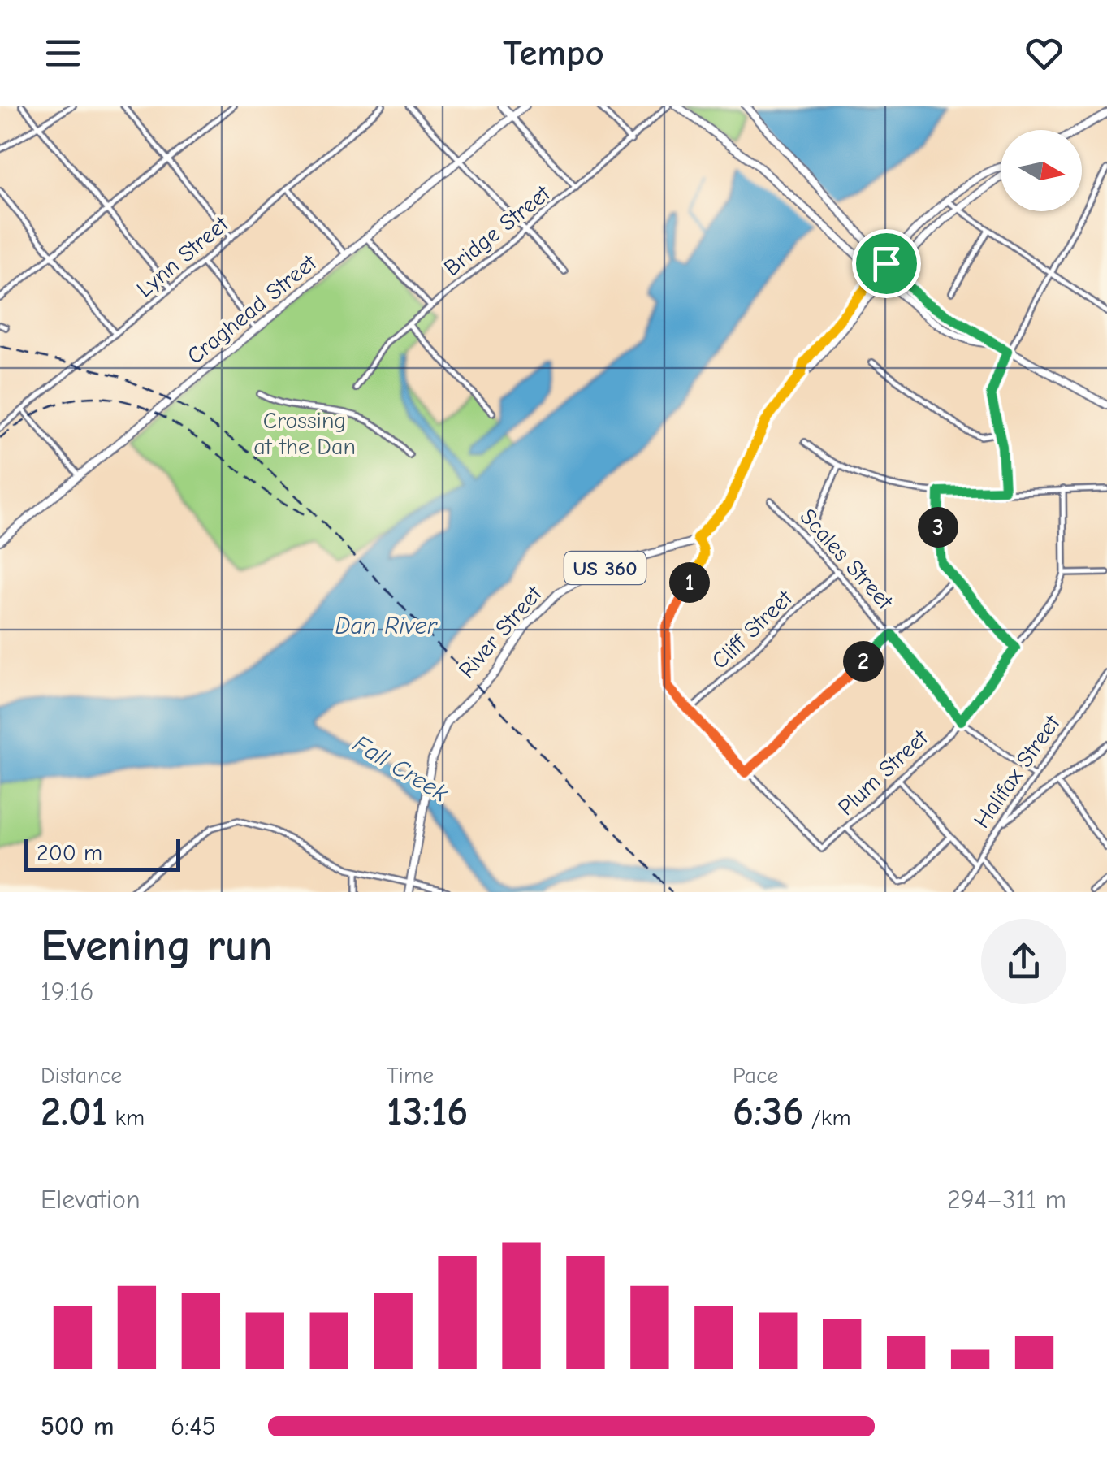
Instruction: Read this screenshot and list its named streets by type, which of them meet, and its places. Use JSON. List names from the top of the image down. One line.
{"streets":{"main road":["Craghead Street","US 360","River Street"],"street":["Bridge Street","Lynn Street","Scales Street","Cliff Street","Halifax Street","Plum Street"]},"crossings":[["Scales Street","Cliff Street"],["Scales Street","Halifax Street"],["Scales Street","Plum Street"],["US 360","River Street"]],"water":["Dan River","Fall Creek"],"parks":["Crossing at the Dan"],"scale_bar":"200 m","north":"right","page":{"header":"Tempo","pins":["3","1","2"],"scale":"200 m","heading":["Evening run","19:16"],"stats":[["Distance","2.01 km"],["Time","13:16"],["Pace","6:36 /km"]],"chart":["Elevation","294–311 m"],"list":[{"name":"500 m","note":"6:45"}]}}
